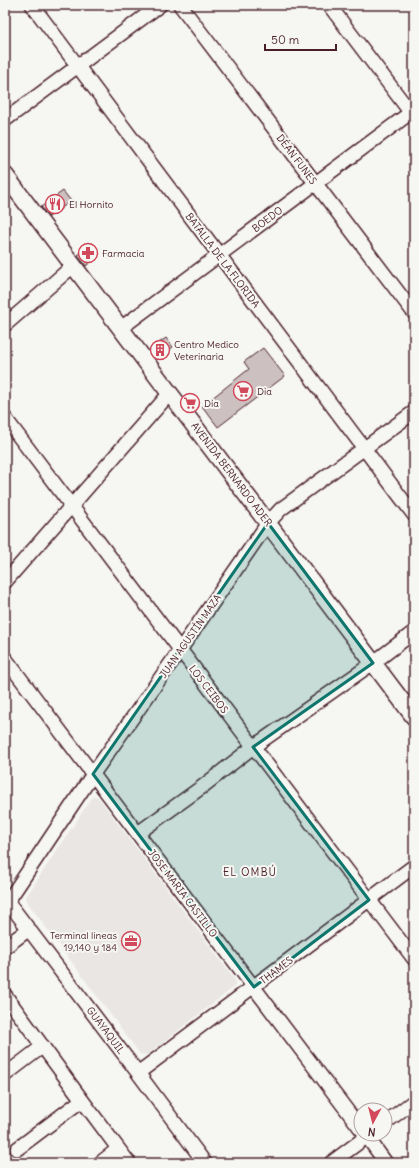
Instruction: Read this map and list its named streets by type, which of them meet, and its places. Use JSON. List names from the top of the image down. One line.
{"streets":{"main road":["AVENIDA BERNARDO ADER"],"street":["DÉAN FUNES","BOEDO","BATALLA DE LA FLORIDA","JUAN AGUSTÍN MAZA","LOS CEIBOS","JOSE MARIA CASTILLO","THAMES","GUAYAQUIL"]},"crossings":[["DÉAN FUNES","BOEDO"],["BOEDO","BATALLA DE LA FLORIDA"],["BOEDO","AVENIDA BERNARDO ADER"],["BATALLA DE LA FLORIDA","JUAN AGUSTÍN MAZA"],["AVENIDA BERNARDO ADER","JUAN AGUSTÍN MAZA"],["JUAN AGUSTÍN MAZA","LOS CEIBOS"],["JUAN AGUSTÍN MAZA","JOSE MARIA CASTILLO"],["JUAN AGUSTÍN MAZA","GUAYAQUIL"],["LOS CEIBOS","THAMES"],["JOSE MARIA CASTILLO","THAMES"],["THAMES","GUAYAQUIL"]],"districts":["EL OMBÚ"],"places":{"restaurant":["El Hornito"],"pharmacy":["Farmacia"],"building":["Centro Medico Veterinaria"],"supermarket":["Dia","Día"],"office":["Terminal líneas 19,140 y 184"]},"scale_bar":"50 m","north":"bottom"}
